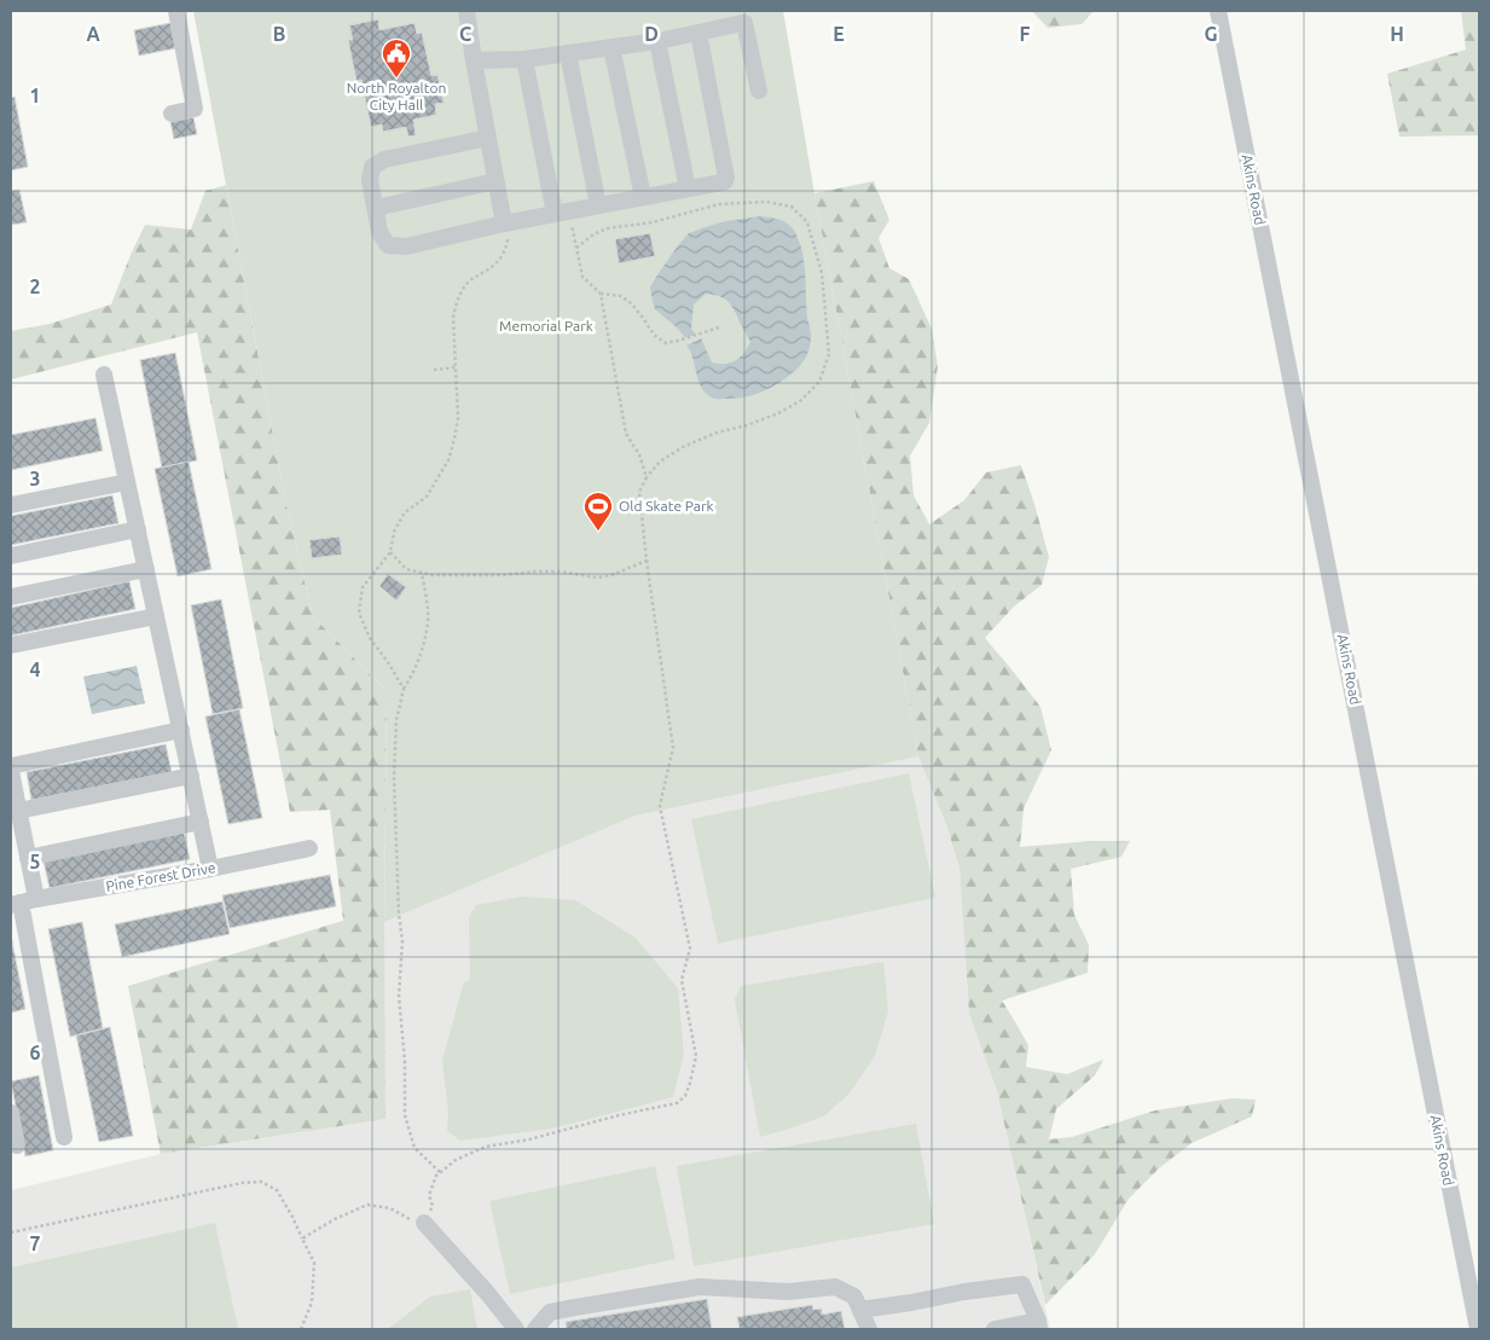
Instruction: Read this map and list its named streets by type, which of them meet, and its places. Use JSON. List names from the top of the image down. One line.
{"streets":{"street":["Akins Road","Pine Forest Drive"]},"parks":["Memorial Park"],"places":{"public building":["North Royalton City Hall"],"sports":["Old Skate Park"]},"grid":{"columns":["A","B","C","D","E","F","G","H"],"rows":["1","2","3","4","5","6","7"]}}
